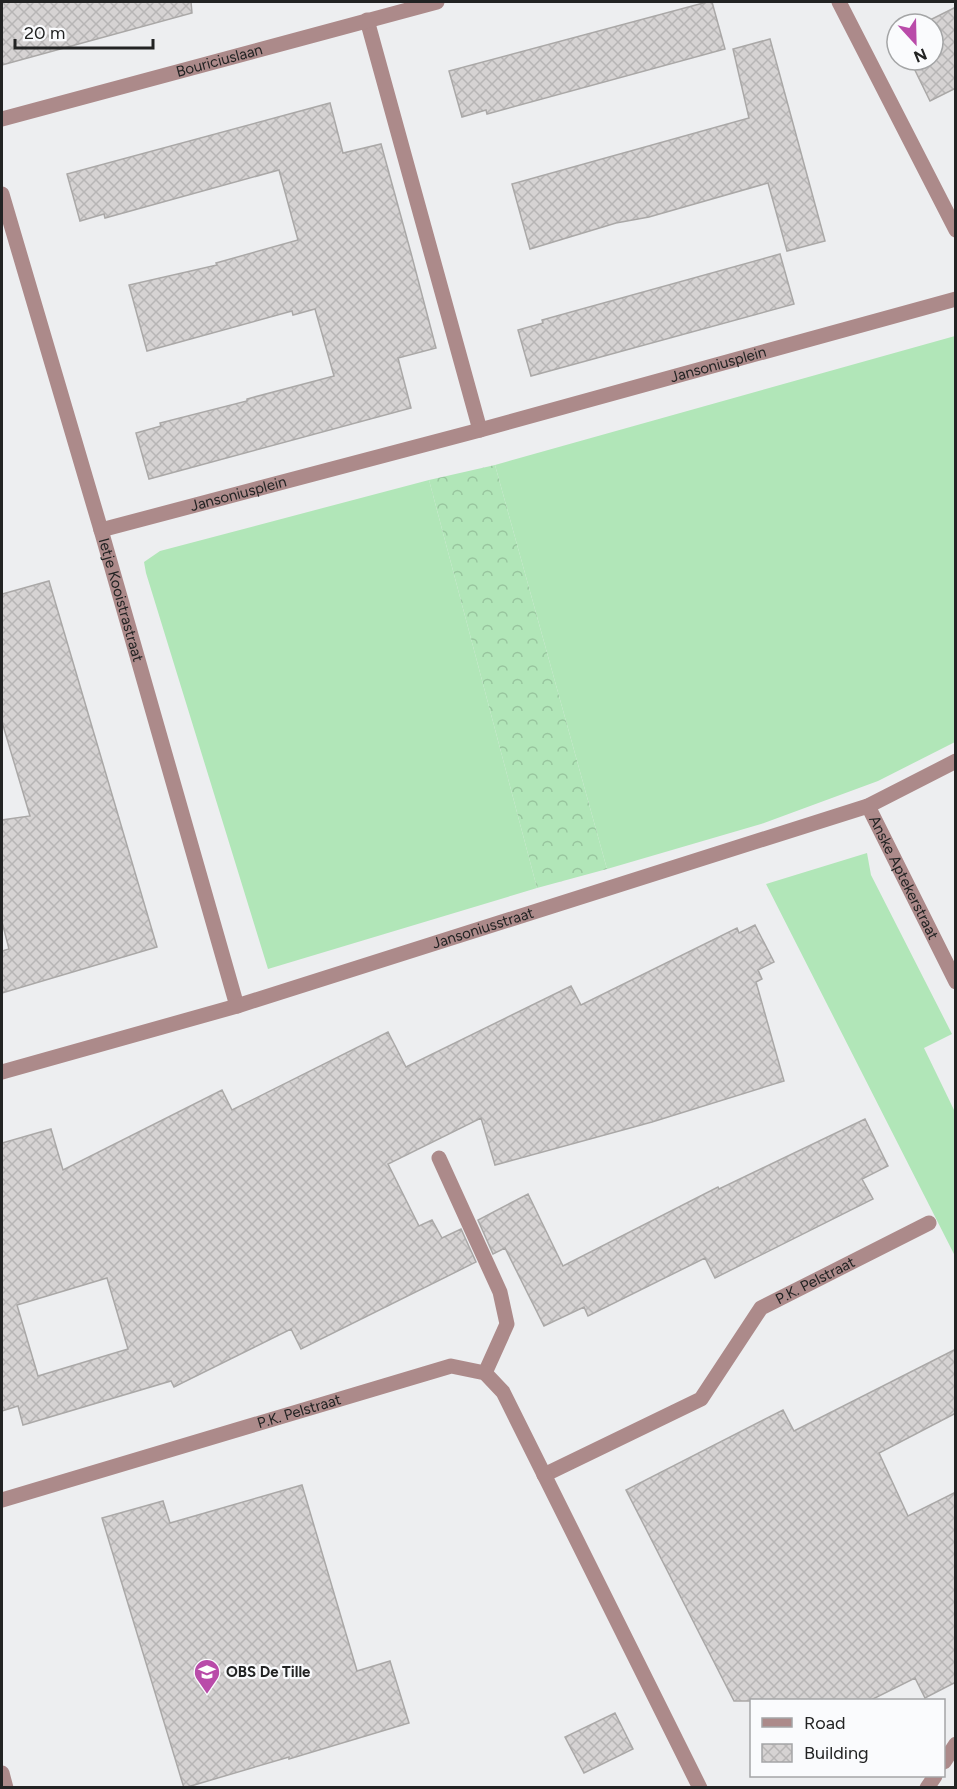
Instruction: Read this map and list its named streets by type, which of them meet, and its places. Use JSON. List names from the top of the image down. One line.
{"streets":{"street":["Bouriciuslaan","Jansoniusplein","Ietje Kooistrastraat","Anske Aptekerstraat","Jansoniusstraat","P.K. Pelstraat"]},"crossings":[["Jansoniusplein","Ietje Kooistrastraat"],["Ietje Kooistrastraat","Jansoniusstraat"],["Anske Aptekerstraat","Jansoniusstraat"]],"places":{"school or university":["OBS De Tille"]},"legend":["Road","Building"],"scale_bar":"20 m","north":"bottom"}
